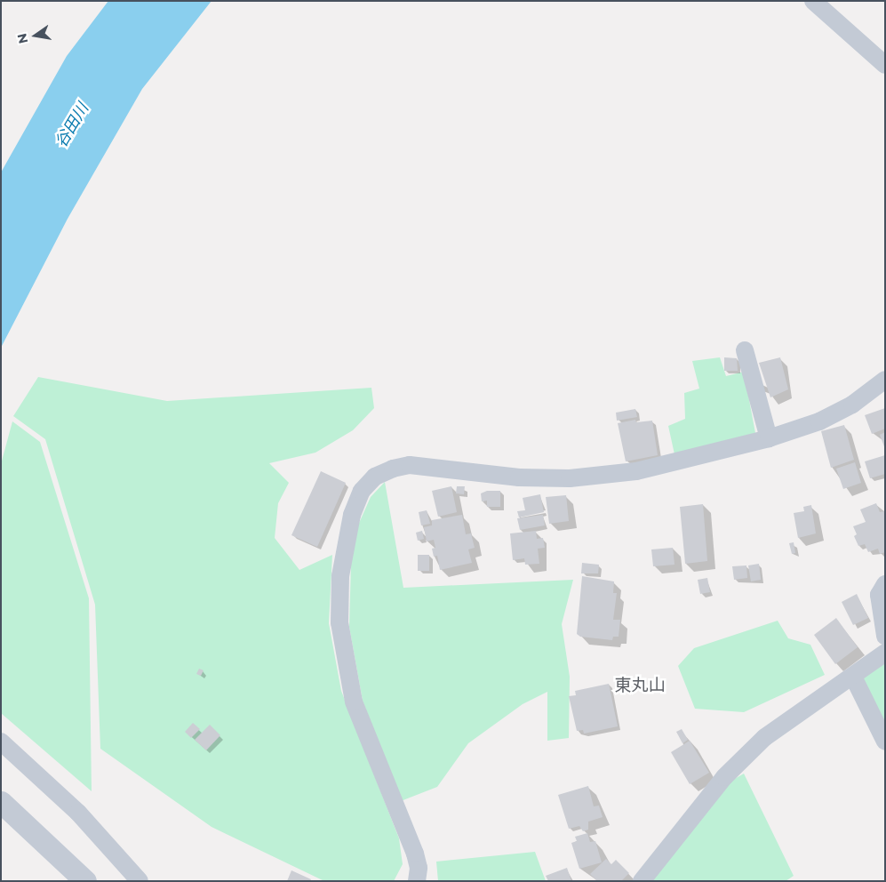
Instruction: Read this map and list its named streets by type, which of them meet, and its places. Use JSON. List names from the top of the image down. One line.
{"districts":["東丸山"],"water":["谷田川"],"north":"left"}
